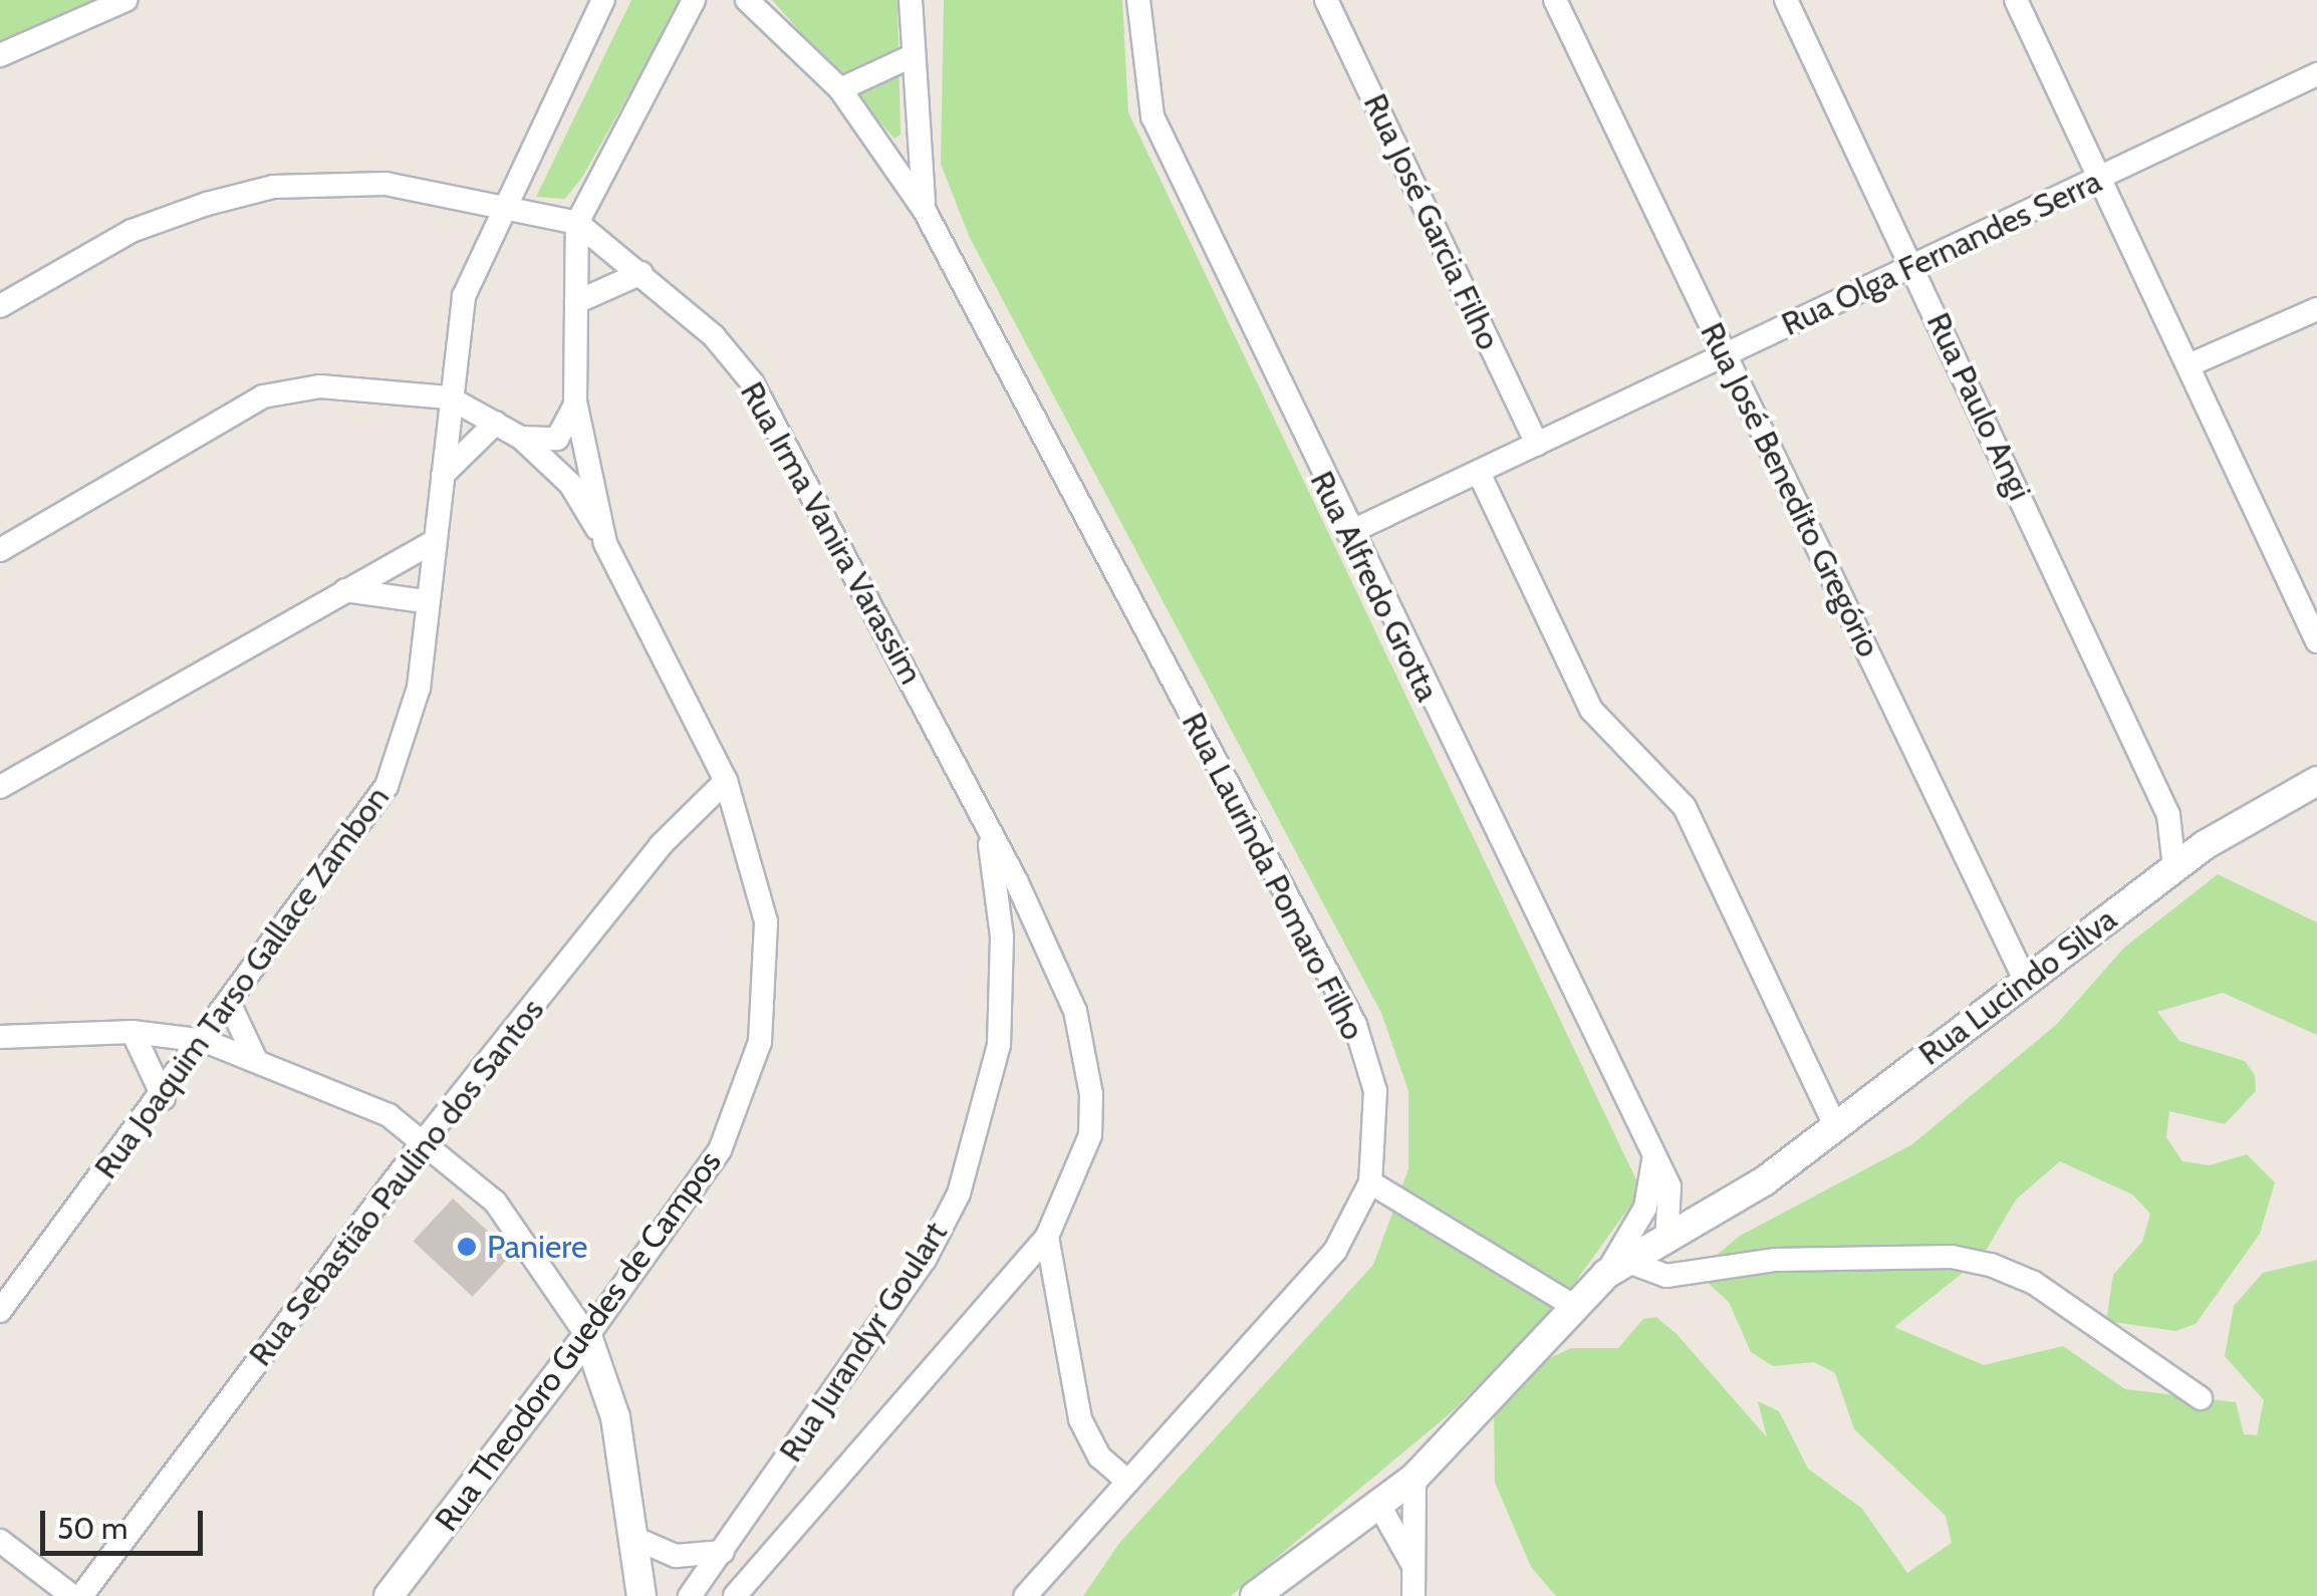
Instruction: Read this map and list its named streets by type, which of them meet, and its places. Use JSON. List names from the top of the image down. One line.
{"streets":{"street":["Rua José Garcia Filho","Rua Olga Fernandes Serra","Rua Paulo Angi","Rua José Benedito Gregório","Rua Irma Vanira Varassim","Rua Alfredo Grotta","Rua Laurinda Pomaro Filho","Rua Joaquim Tarso Gallace Zambon","Rua Lucindo Silva","Rua Sebastião Paulino dos Santos","Rua Theodoro Guedes de Campos","Rua Jurandyr Goulart"]},"crossings":[["Rua José Garcia Filho","Rua Olga Fernandes Serra"],["Rua Olga Fernandes Serra","Rua Paulo Angi"],["Rua Olga Fernandes Serra","Rua José Benedito Gregório"],["Rua Olga Fernandes Serra","Rua Alfredo Grotta"],["Rua Paulo Angi","Rua Lucindo Silva"],["Rua José Benedito Gregório","Rua Lucindo Silva"],["Rua Irma Vanira Varassim","Rua Joaquim Tarso Gallace Zambon"],["Rua Irma Vanira Varassim","Rua Theodoro Guedes de Campos"],["Rua Irma Vanira Varassim","Rua Jurandyr Goulart"],["Rua Sebastião Paulino dos Santos","Rua Theodoro Guedes de Campos"]],"places":["Paniere"],"scale_bar":"50 m"}
